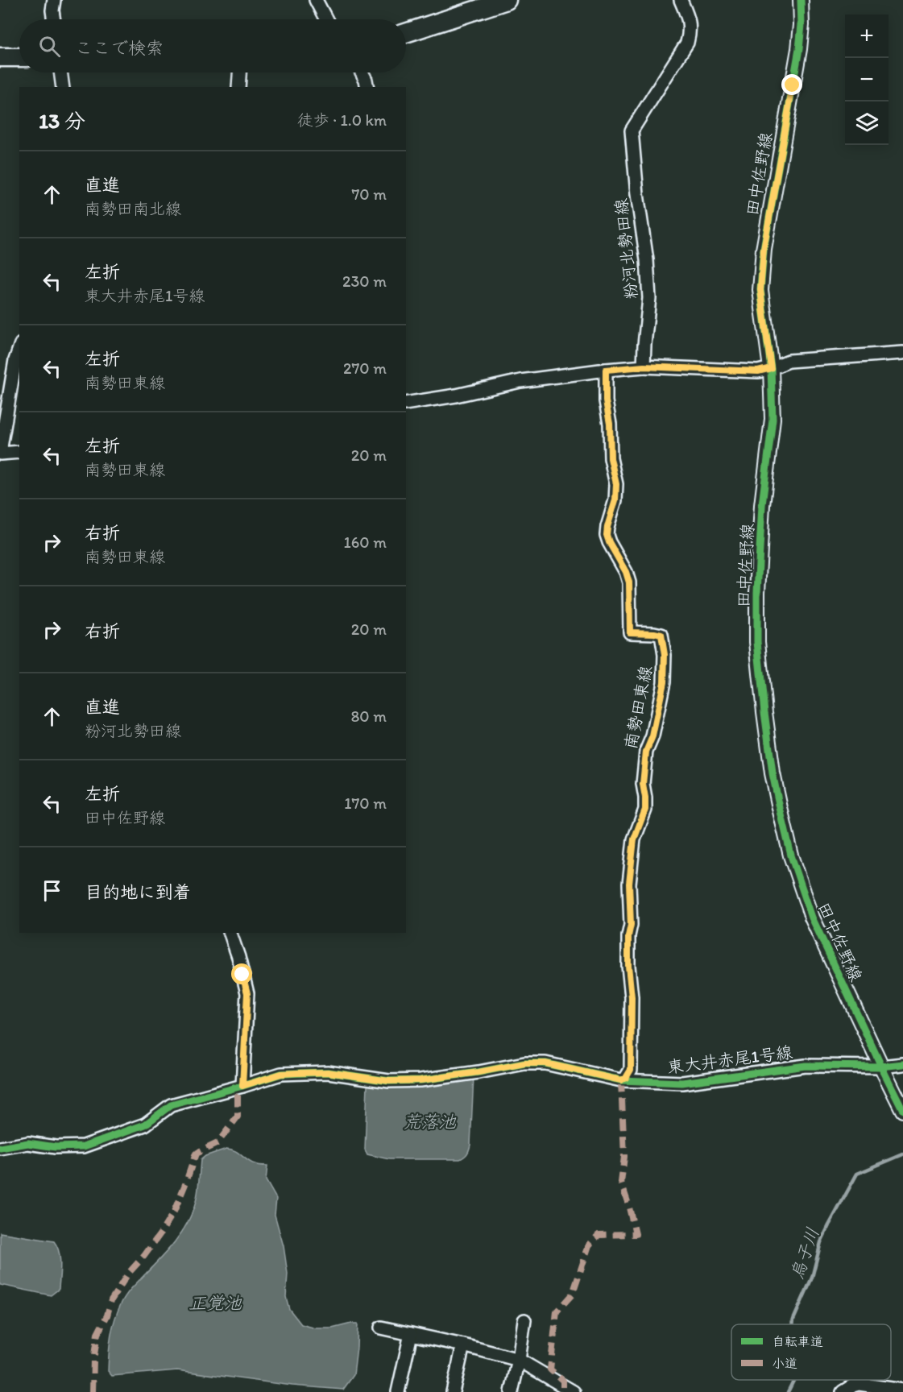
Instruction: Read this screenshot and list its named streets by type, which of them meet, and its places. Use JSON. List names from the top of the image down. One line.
{"streets":{"street":["田中佐野線","粉河北勢田線","南勢田東線","東大井赤尾1号線"]},"crossings":[["田中佐野線","東大井赤尾1号線"],["南勢田東線","東大井赤尾1号線"]],"water":["荒落池","烏子川","正覚池"],"legend":["自転車道","小道"],"page":{"map_buttons":["+","−"],"search":"ここで検索","heading":["13 分","徒歩 · 1.0 km"],"list":[["直進","南勢田南北線","70 m"],["左折","東大井赤尾1号線","230 m"],["左折","南勢田東線","270 m"],["左折","南勢田東線","20 m"],["右折","南勢田東線","160 m"],["右折","20 m"],["直進","粉河北勢田線","80 m"],["左折","田中佐野線","170 m"],"目的地に到着"]}}
